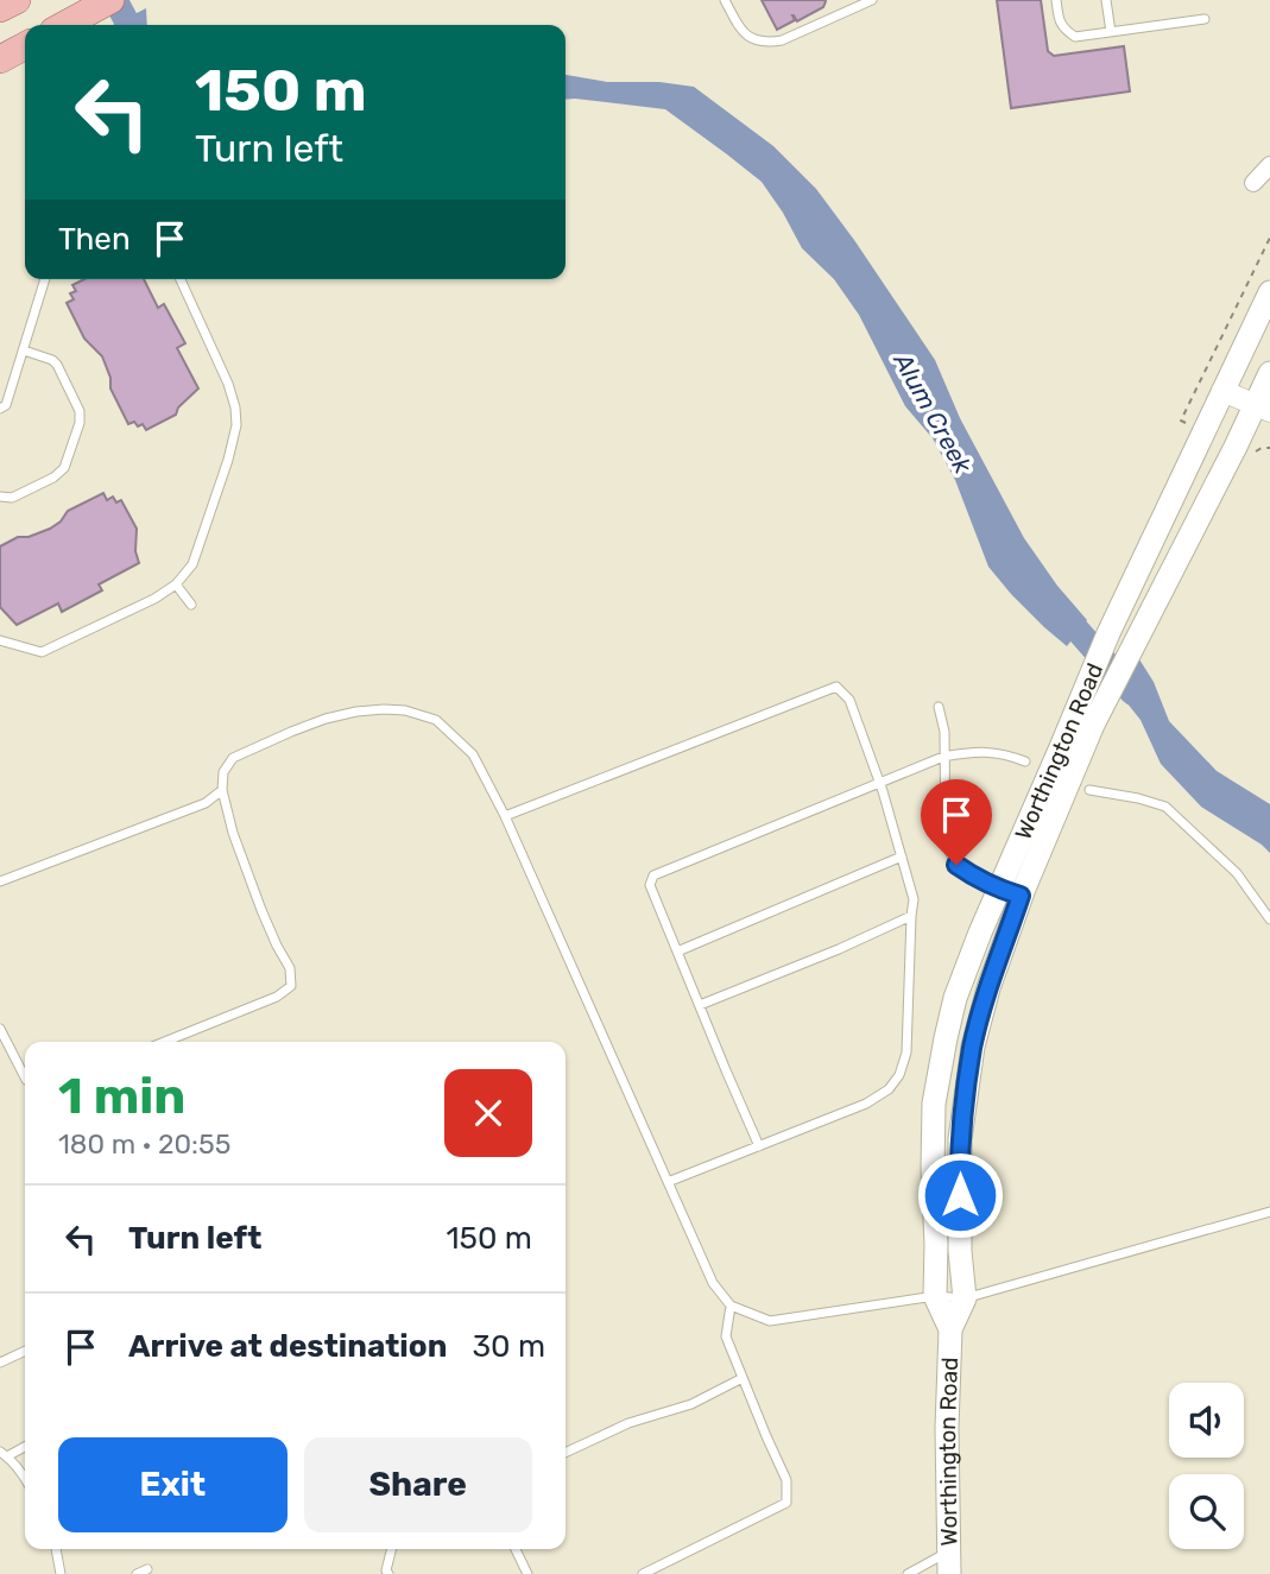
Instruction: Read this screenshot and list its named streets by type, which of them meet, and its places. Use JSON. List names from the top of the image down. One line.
{"streets":{"main road":["Worthington Road"]},"water":["Alum Creek"],"page":{"turn":["150 m","Turn left"],"then":"Then","heading":["1 min","180 m · 20:55"],"list":[{"name":"Turn left","value":"150 m"},{"name":"Arrive at destination","value":"30 m"}],"buttons":["Exit","Share"]}}
